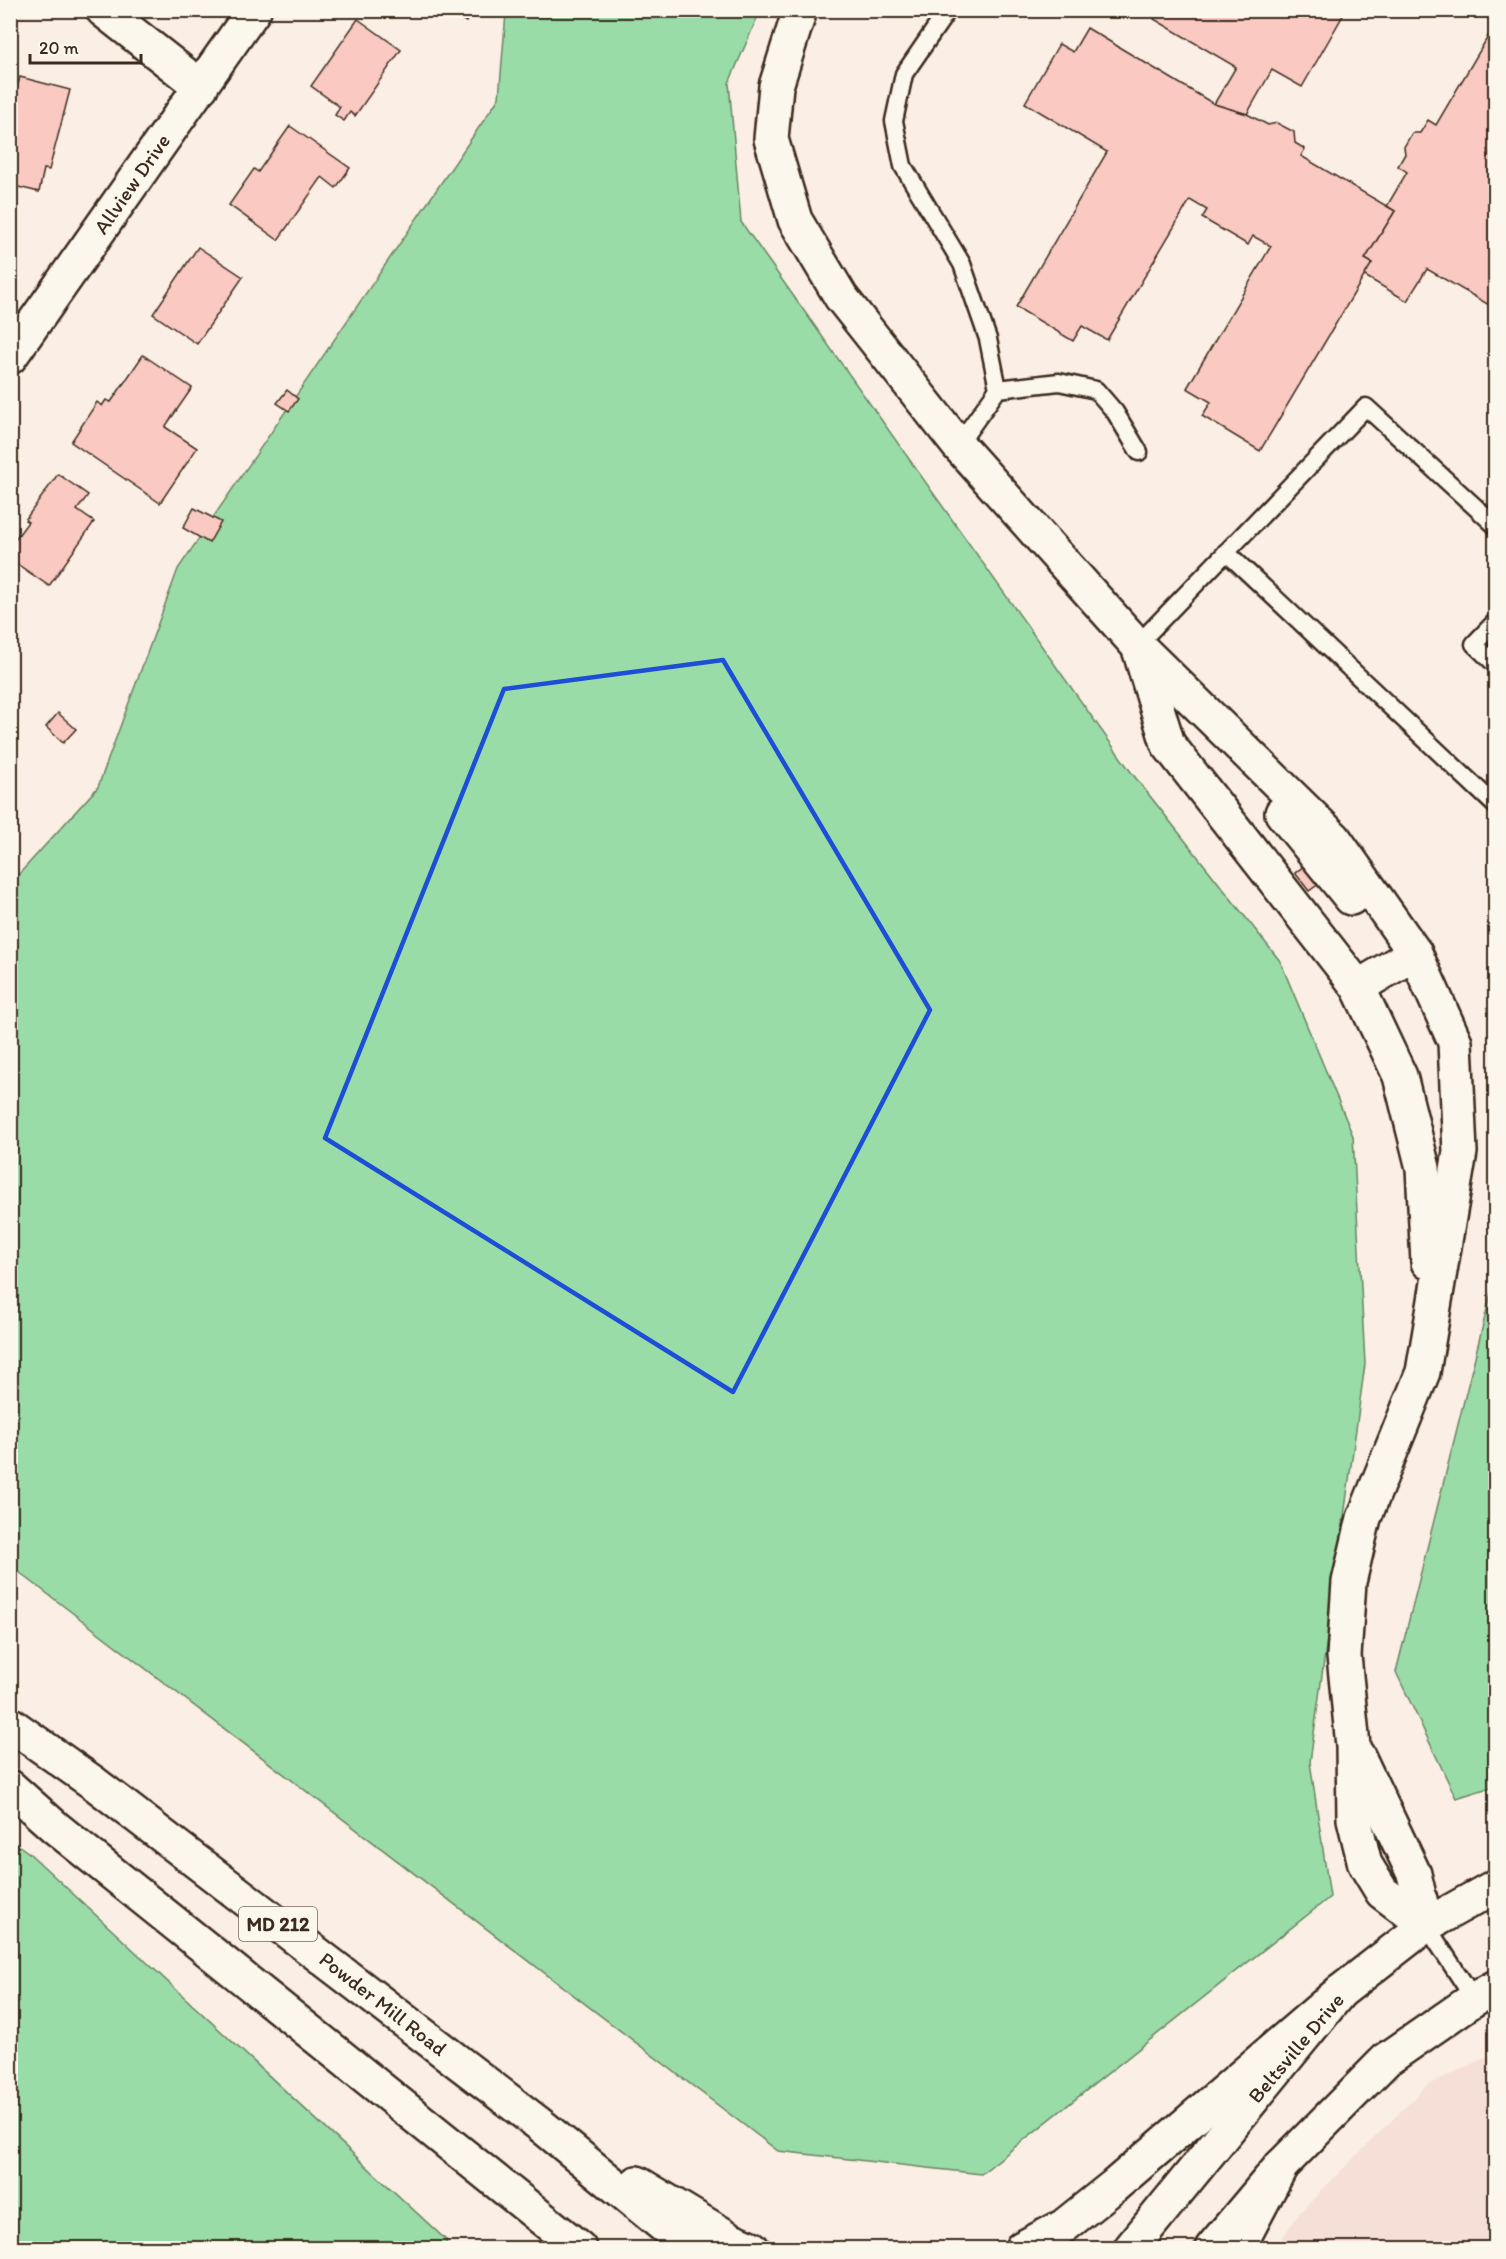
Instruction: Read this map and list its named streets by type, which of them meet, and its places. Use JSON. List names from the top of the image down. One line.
{"streets":{"street":["Allview Drive","MD 212","Powder Mill Road","Beltsville Drive"]},"scale_bar":"20 m"}
